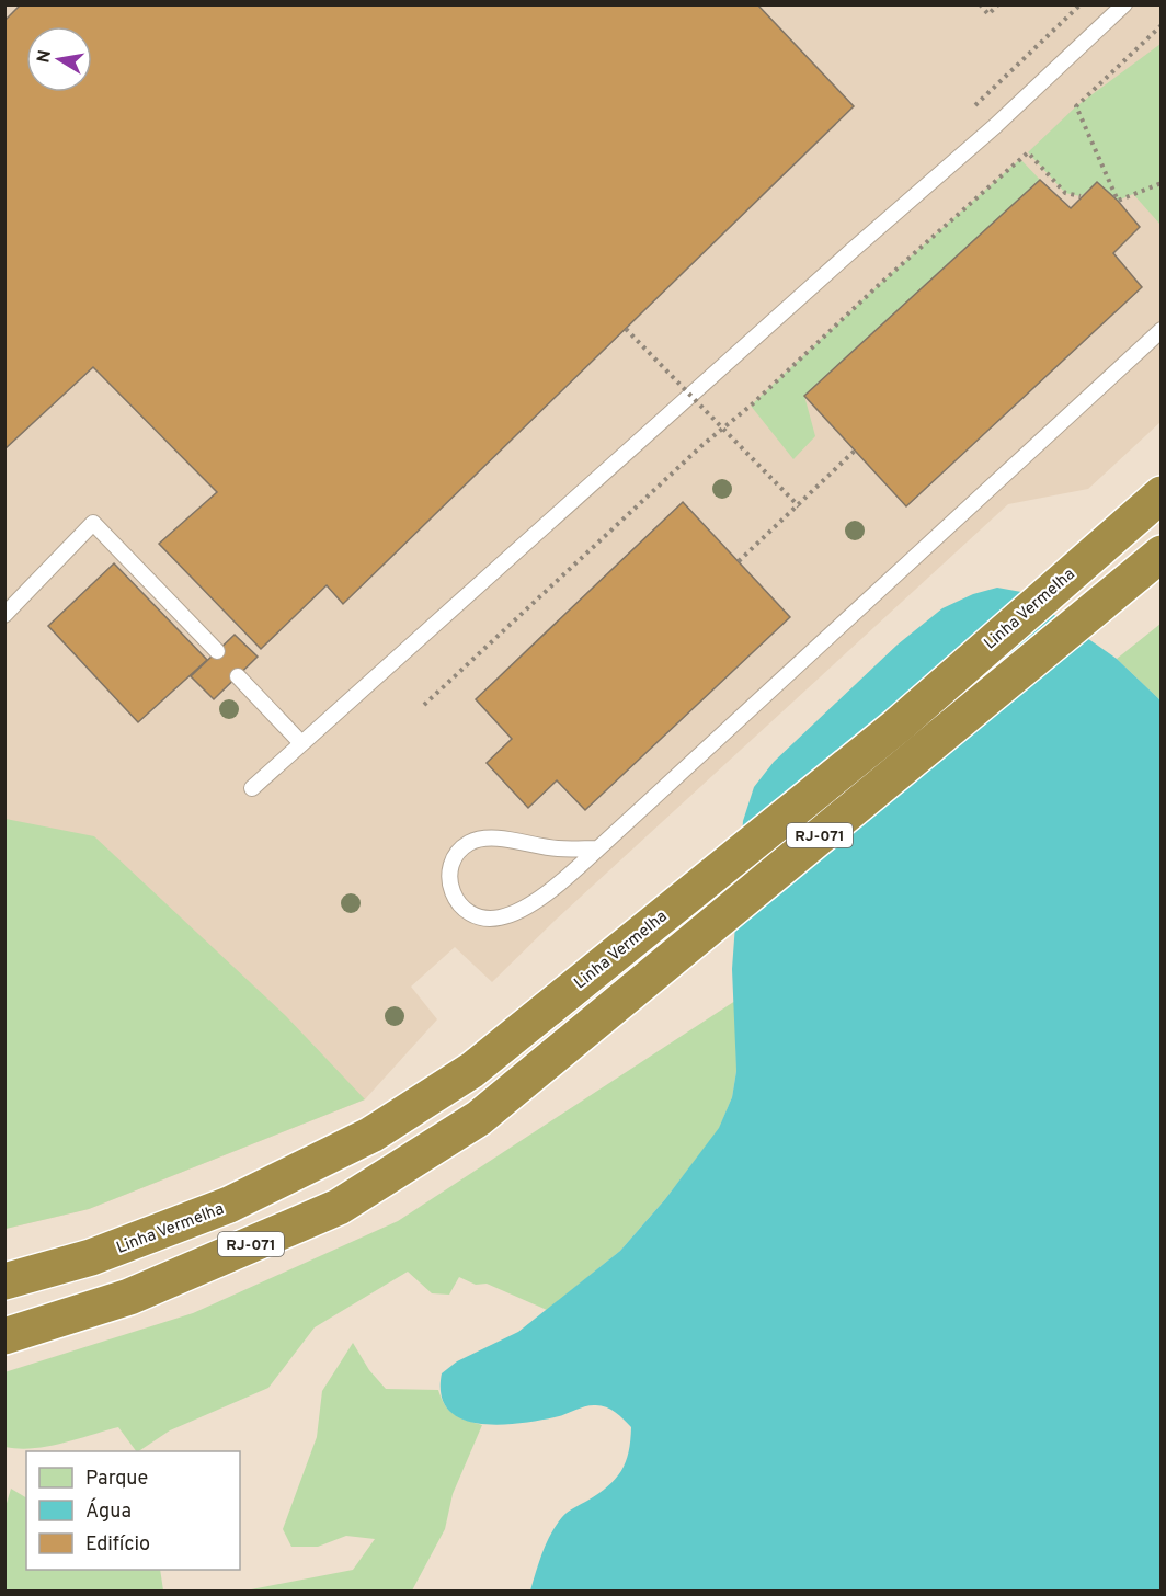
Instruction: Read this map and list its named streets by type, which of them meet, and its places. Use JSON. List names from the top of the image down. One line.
{"streets":{"highway":["Linha Vermelha","RJ-071"]},"legend":["Parque","Água","Edifício"],"north":"left"}
